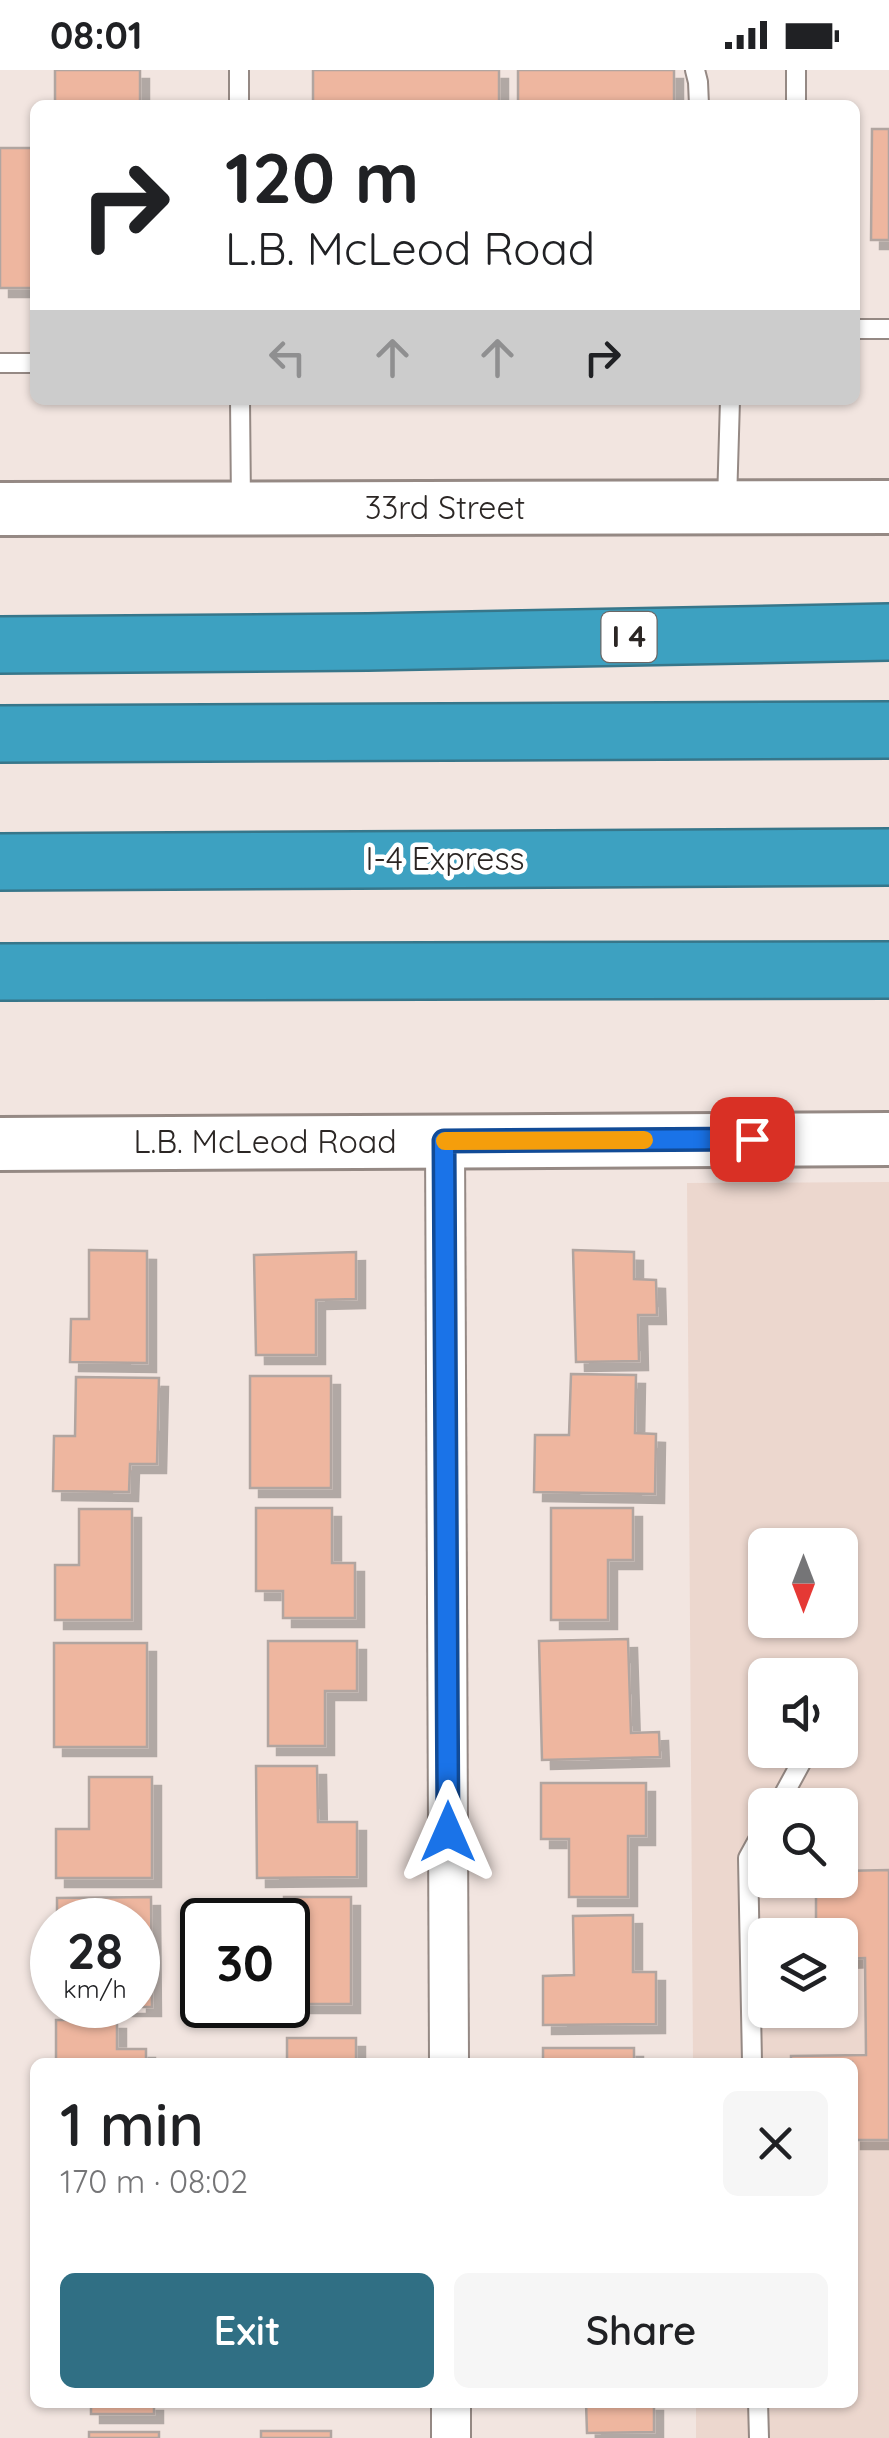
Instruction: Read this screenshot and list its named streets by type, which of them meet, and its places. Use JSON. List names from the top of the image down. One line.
{"streets":{"highway":["I 4","I-4 Express"],"street":["33rd Street","L.B. McLeod Road"]},"north":"bottom","page":{"status":"08:01","turn":["120 m","L.B. McLeod Road"],"speed":"28 km/h","limit":"30","heading":["1 min","170 m · 08:02"],"buttons":["Exit","Share"]}}
